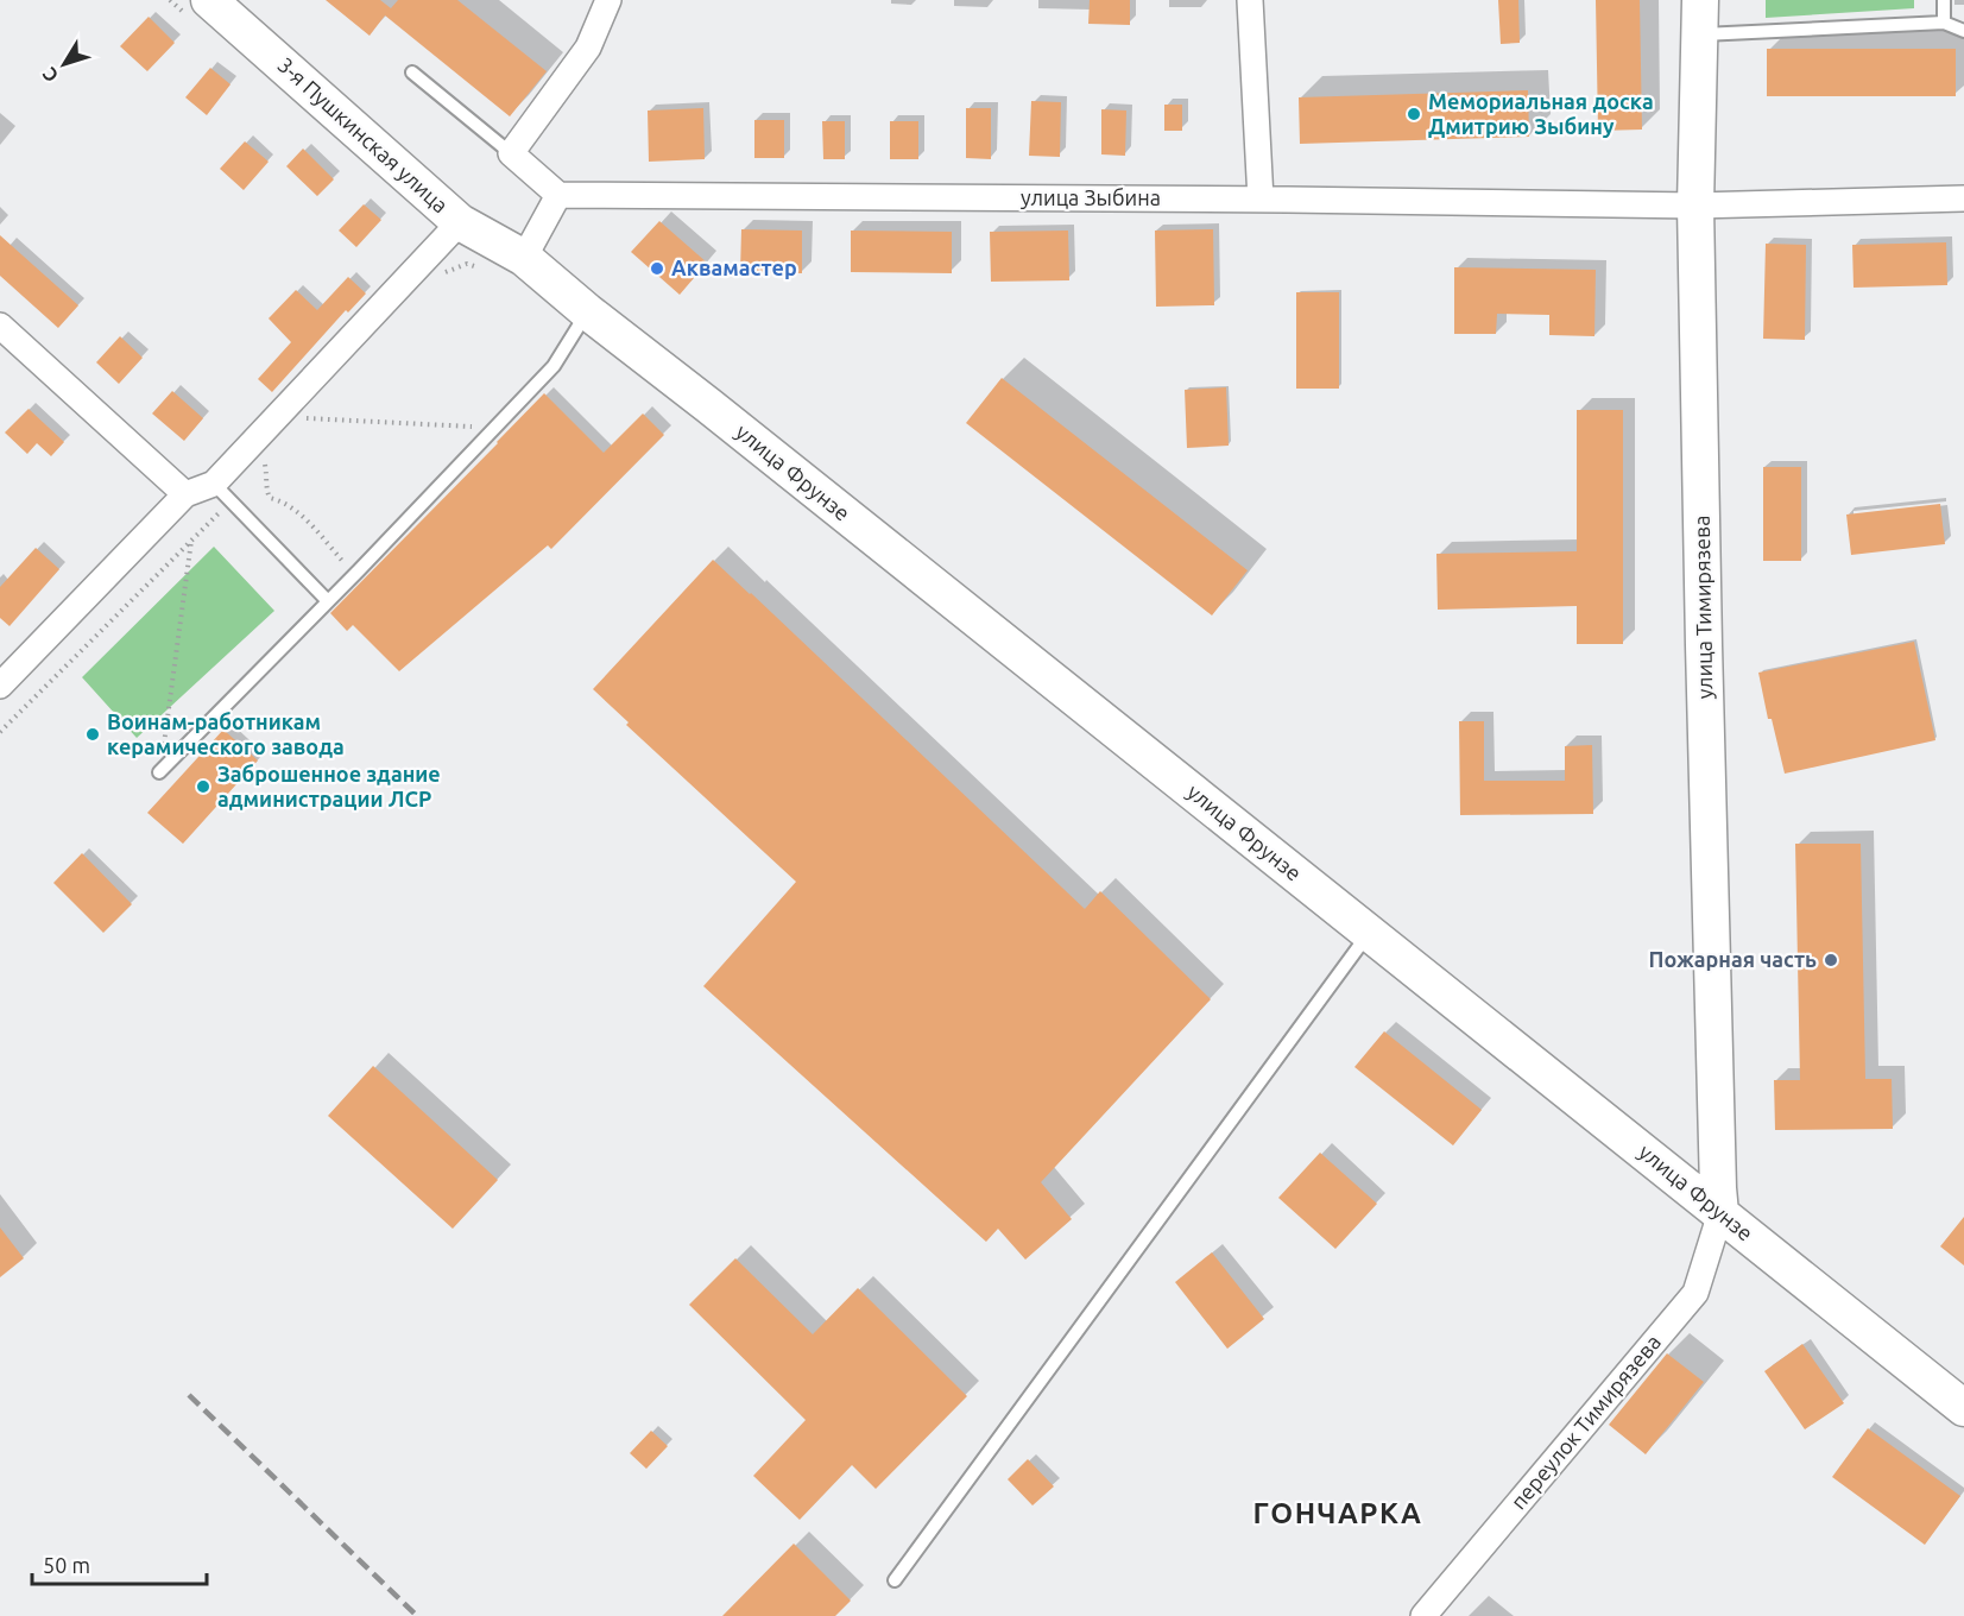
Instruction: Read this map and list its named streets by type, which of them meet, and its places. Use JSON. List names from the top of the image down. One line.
{"streets":{"main road":["3-я Пушкинская улица","улица Фрунзе","улица Тимирязева"],"street":["улица Зыбина","переулок Тимирязева"]},"crossings":[["3-я Пушкинская улица","улица Фрунзе"],["улица Зыбина","улица Тимирязева"],["улица Фрунзе","улица Тимирязева"],["улица Фрунзе","переулок Тимирязева"],["улица Тимирязева","переулок Тимирязева"]],"districts":["ГОНЧАРКА"],"places":["Мемориальная доска Дмитрию Зыбину","Аквамастер","Воинам-работникам керамического завода","Заброшенное здание администрации ЛСР","Пожарная часть"],"scale_bar":"50 m","north":"bottom left"}
